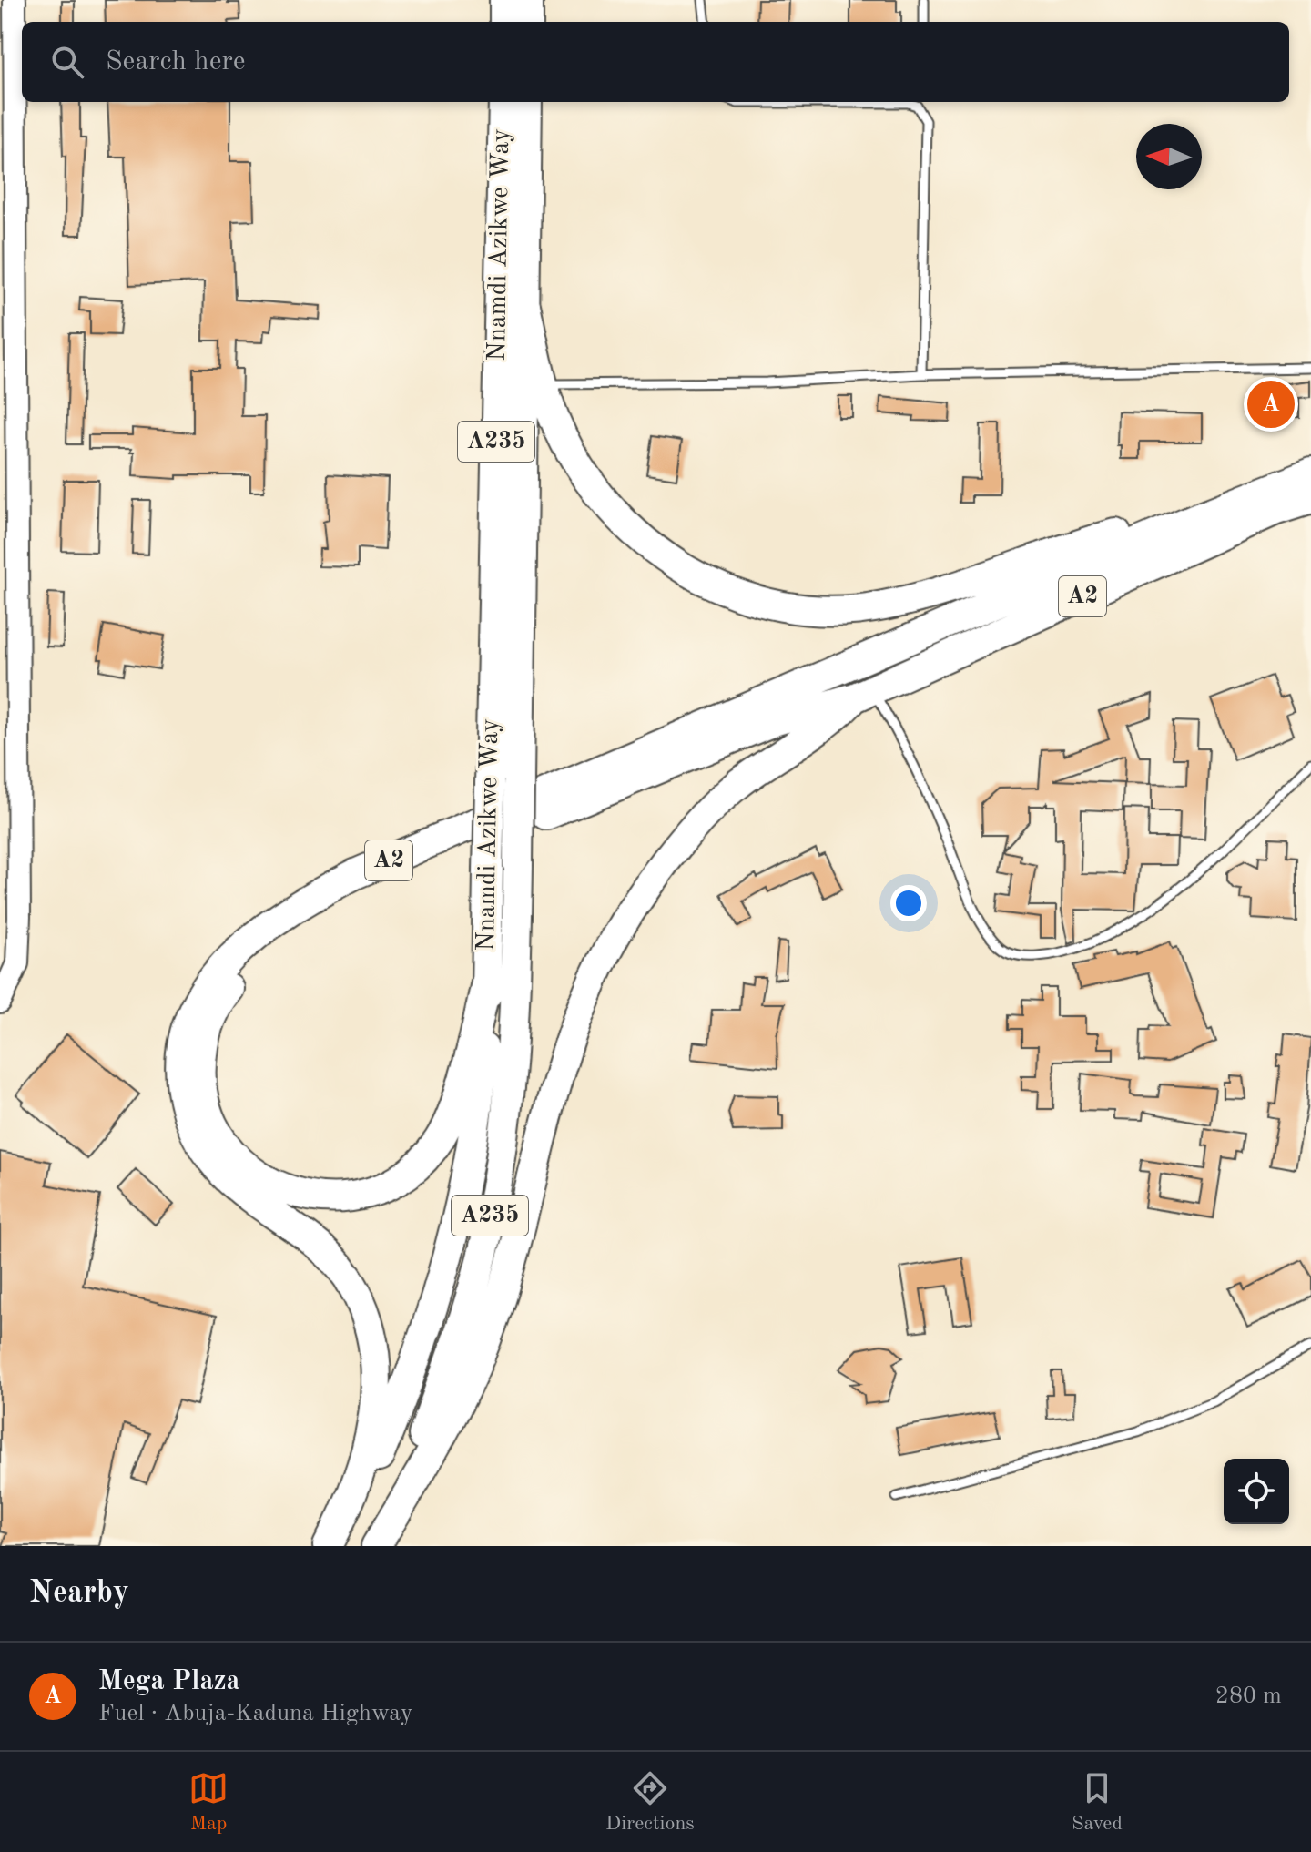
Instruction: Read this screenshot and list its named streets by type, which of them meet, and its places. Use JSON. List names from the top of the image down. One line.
{"streets":{"highway":["Nnamdi Azikwe Way","A235","A2"]},"crossings":[["Nnamdi Azikwe Way","A2"]],"north":"left","page":{"search":"Search here","pins":"A","heading":"Nearby","list":[{"mark":"A","name":"Mega Plaza","note":"Fuel · Abuja-Kaduna Highway","value":"280 m"}],"nav":["Map","Directions","Saved"]}}
